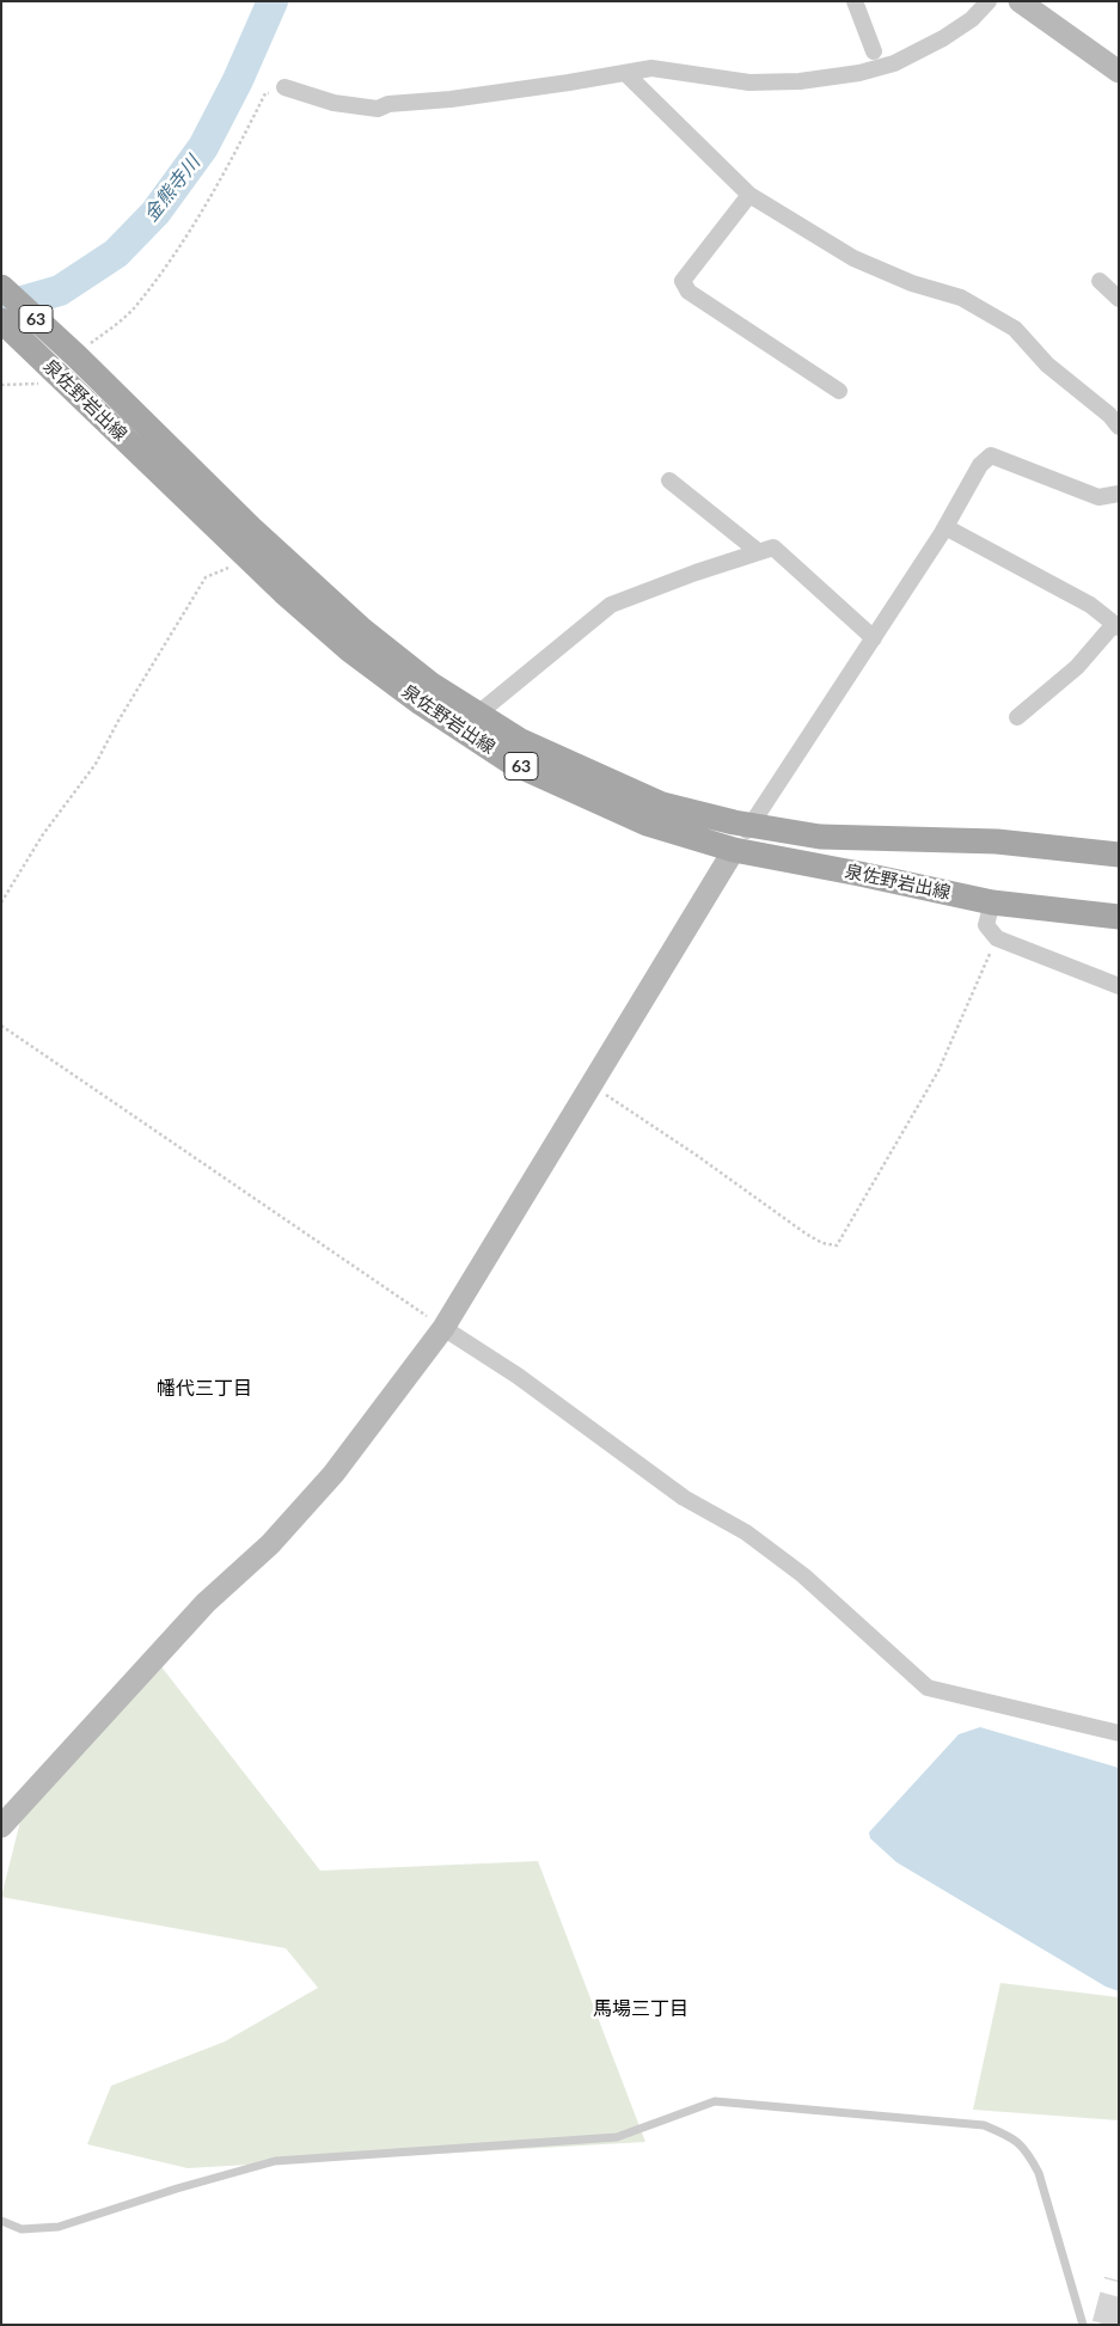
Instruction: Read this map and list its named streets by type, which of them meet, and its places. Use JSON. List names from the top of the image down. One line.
{"streets":{"main road":["63","泉佐野岩出線"]},"districts":["幡代三丁目","馬場三丁目"],"water":["金熊寺川"]}
